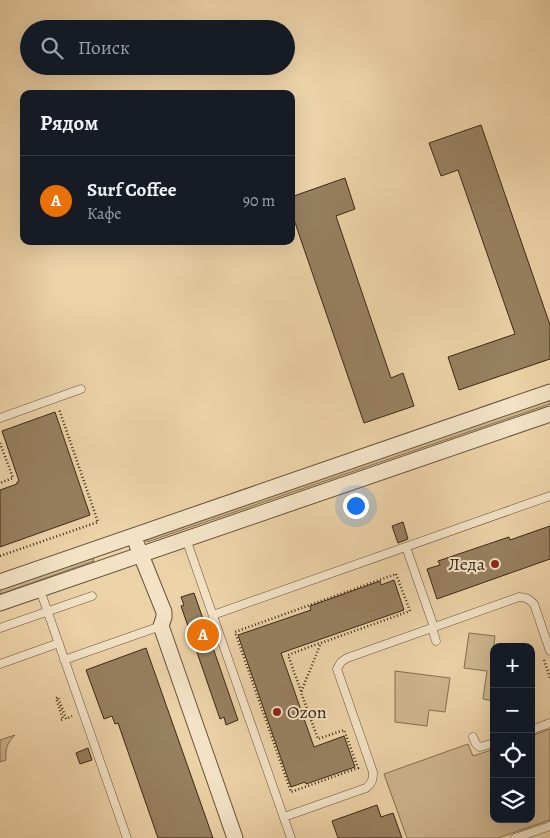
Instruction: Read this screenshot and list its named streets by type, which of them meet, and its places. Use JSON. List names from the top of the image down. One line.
{"places":["Леда","Ozon"],"page":{"search":"Поиск","heading":"Рядом","list":[{"mark":"A","name":"Surf Coffee","note":"Кафе","value":"90 m"}],"pins":"A","map_buttons":["+","−"]}}
